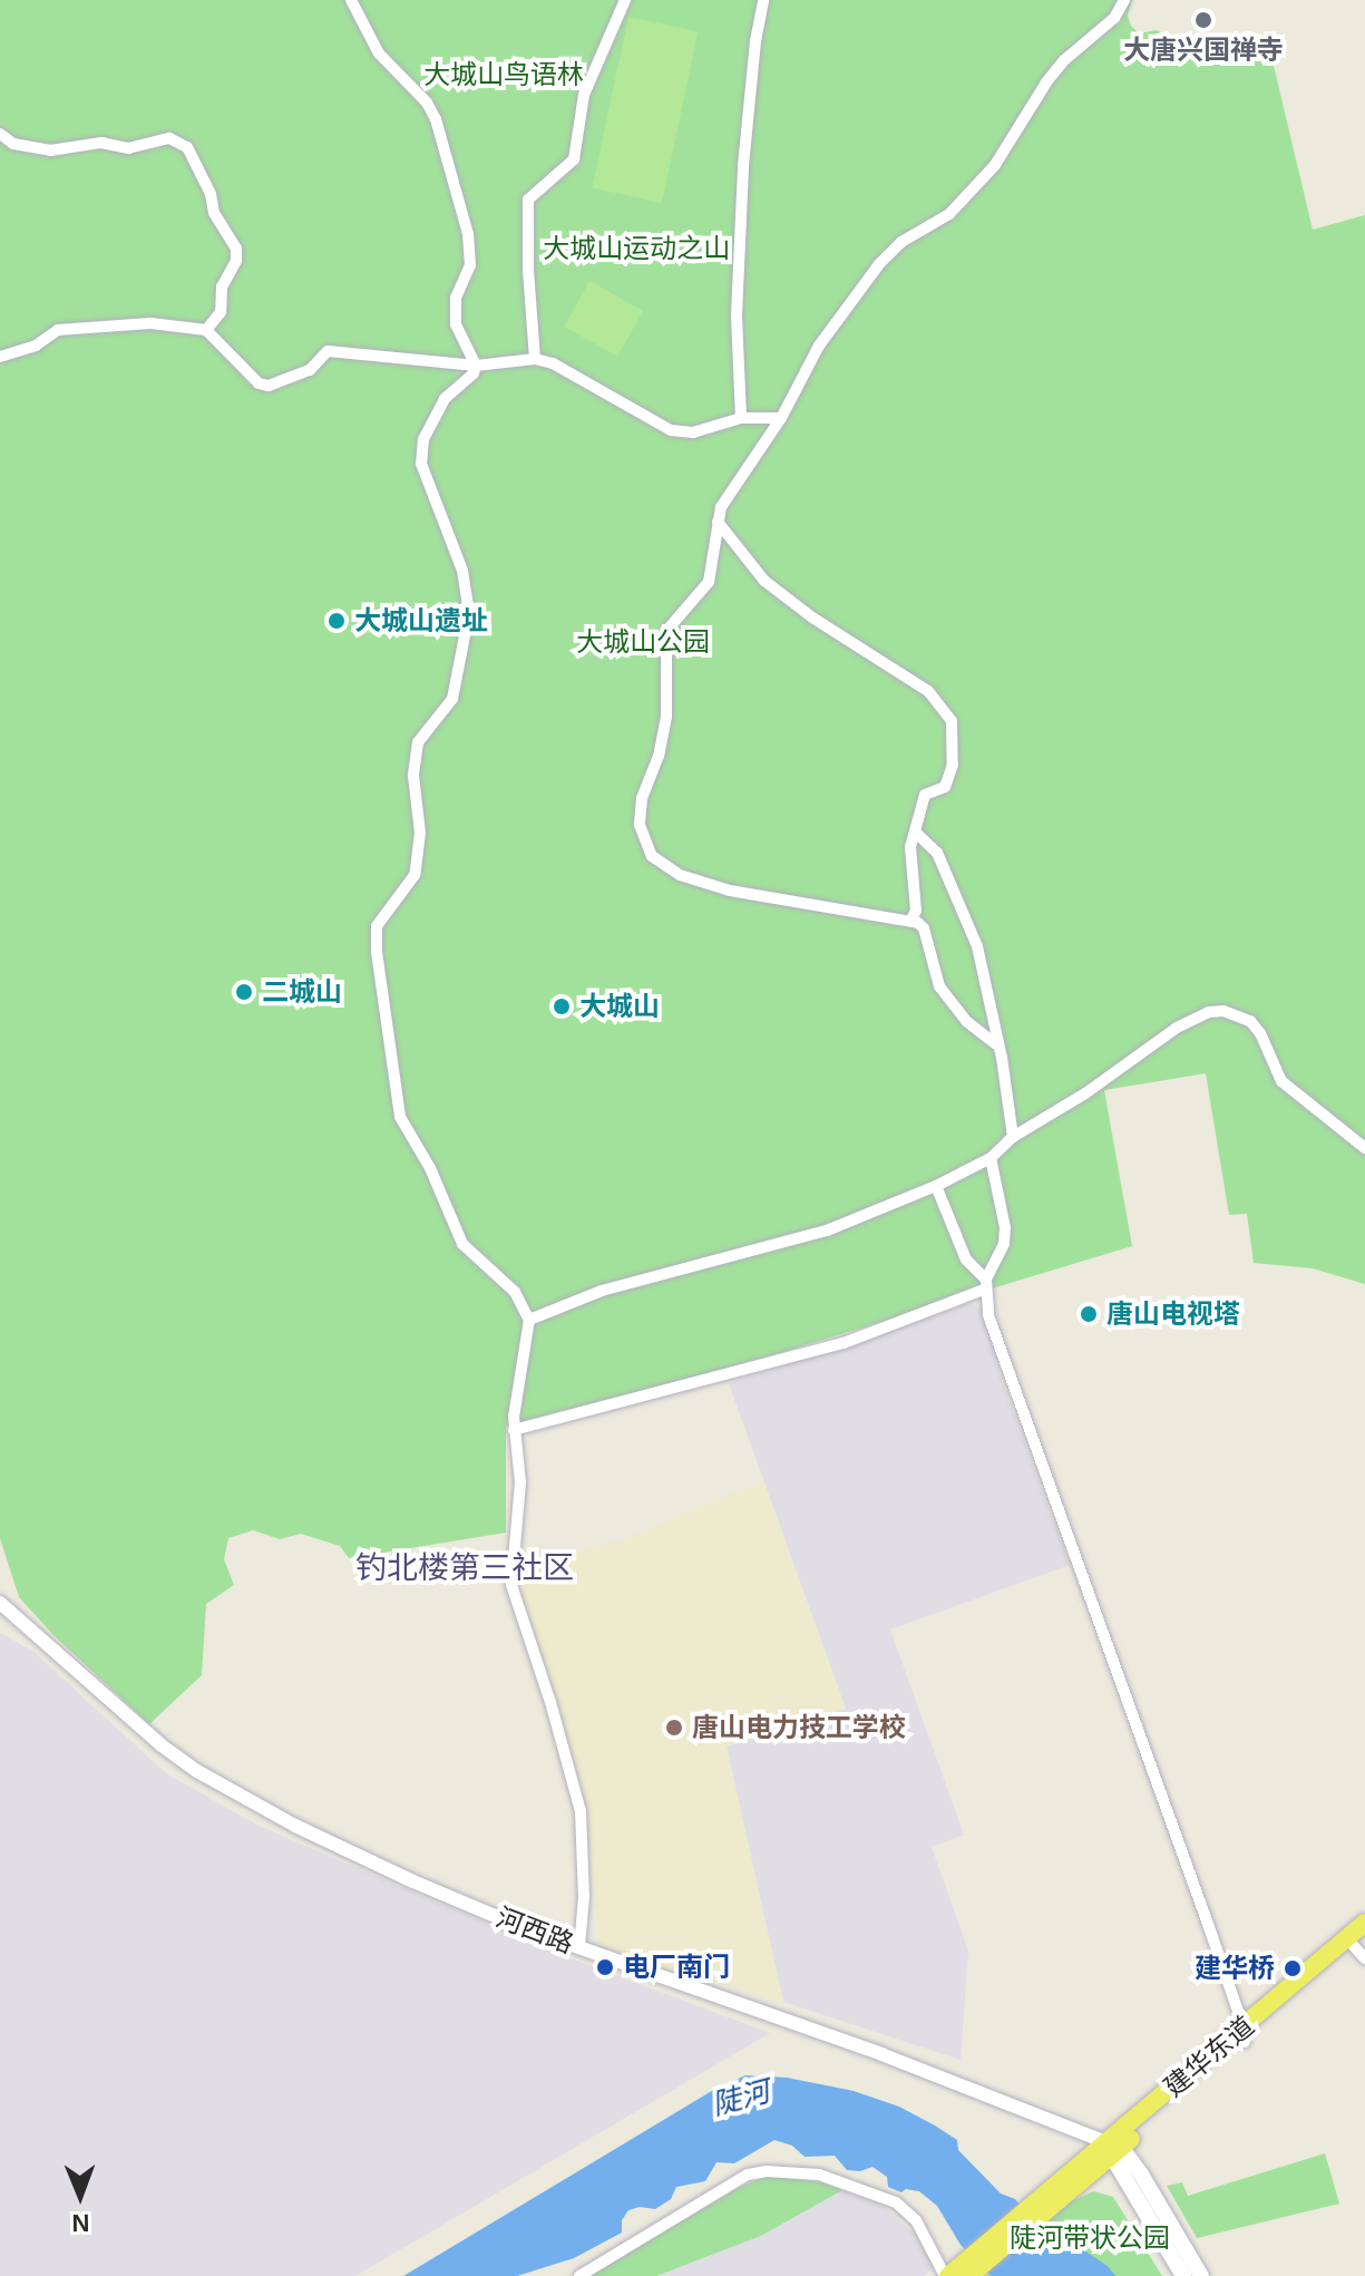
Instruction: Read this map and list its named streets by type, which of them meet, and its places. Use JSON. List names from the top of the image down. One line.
{"streets":{"main road":["建华东道"],"street":["河西路"]},"crossings":[["河西路","建华东道"]],"districts":["钓北楼第三社区"],"water":["陡河"],"parks":["大城山鸟语林","大城山运动之山","大城山公园","陡河带状公园"],"places":["大唐兴国禅寺","大城山遗址","二城山","大城山","唐山电视塔","唐山电力技工学校","电厂南门","建华桥"],"north":"bottom"}
